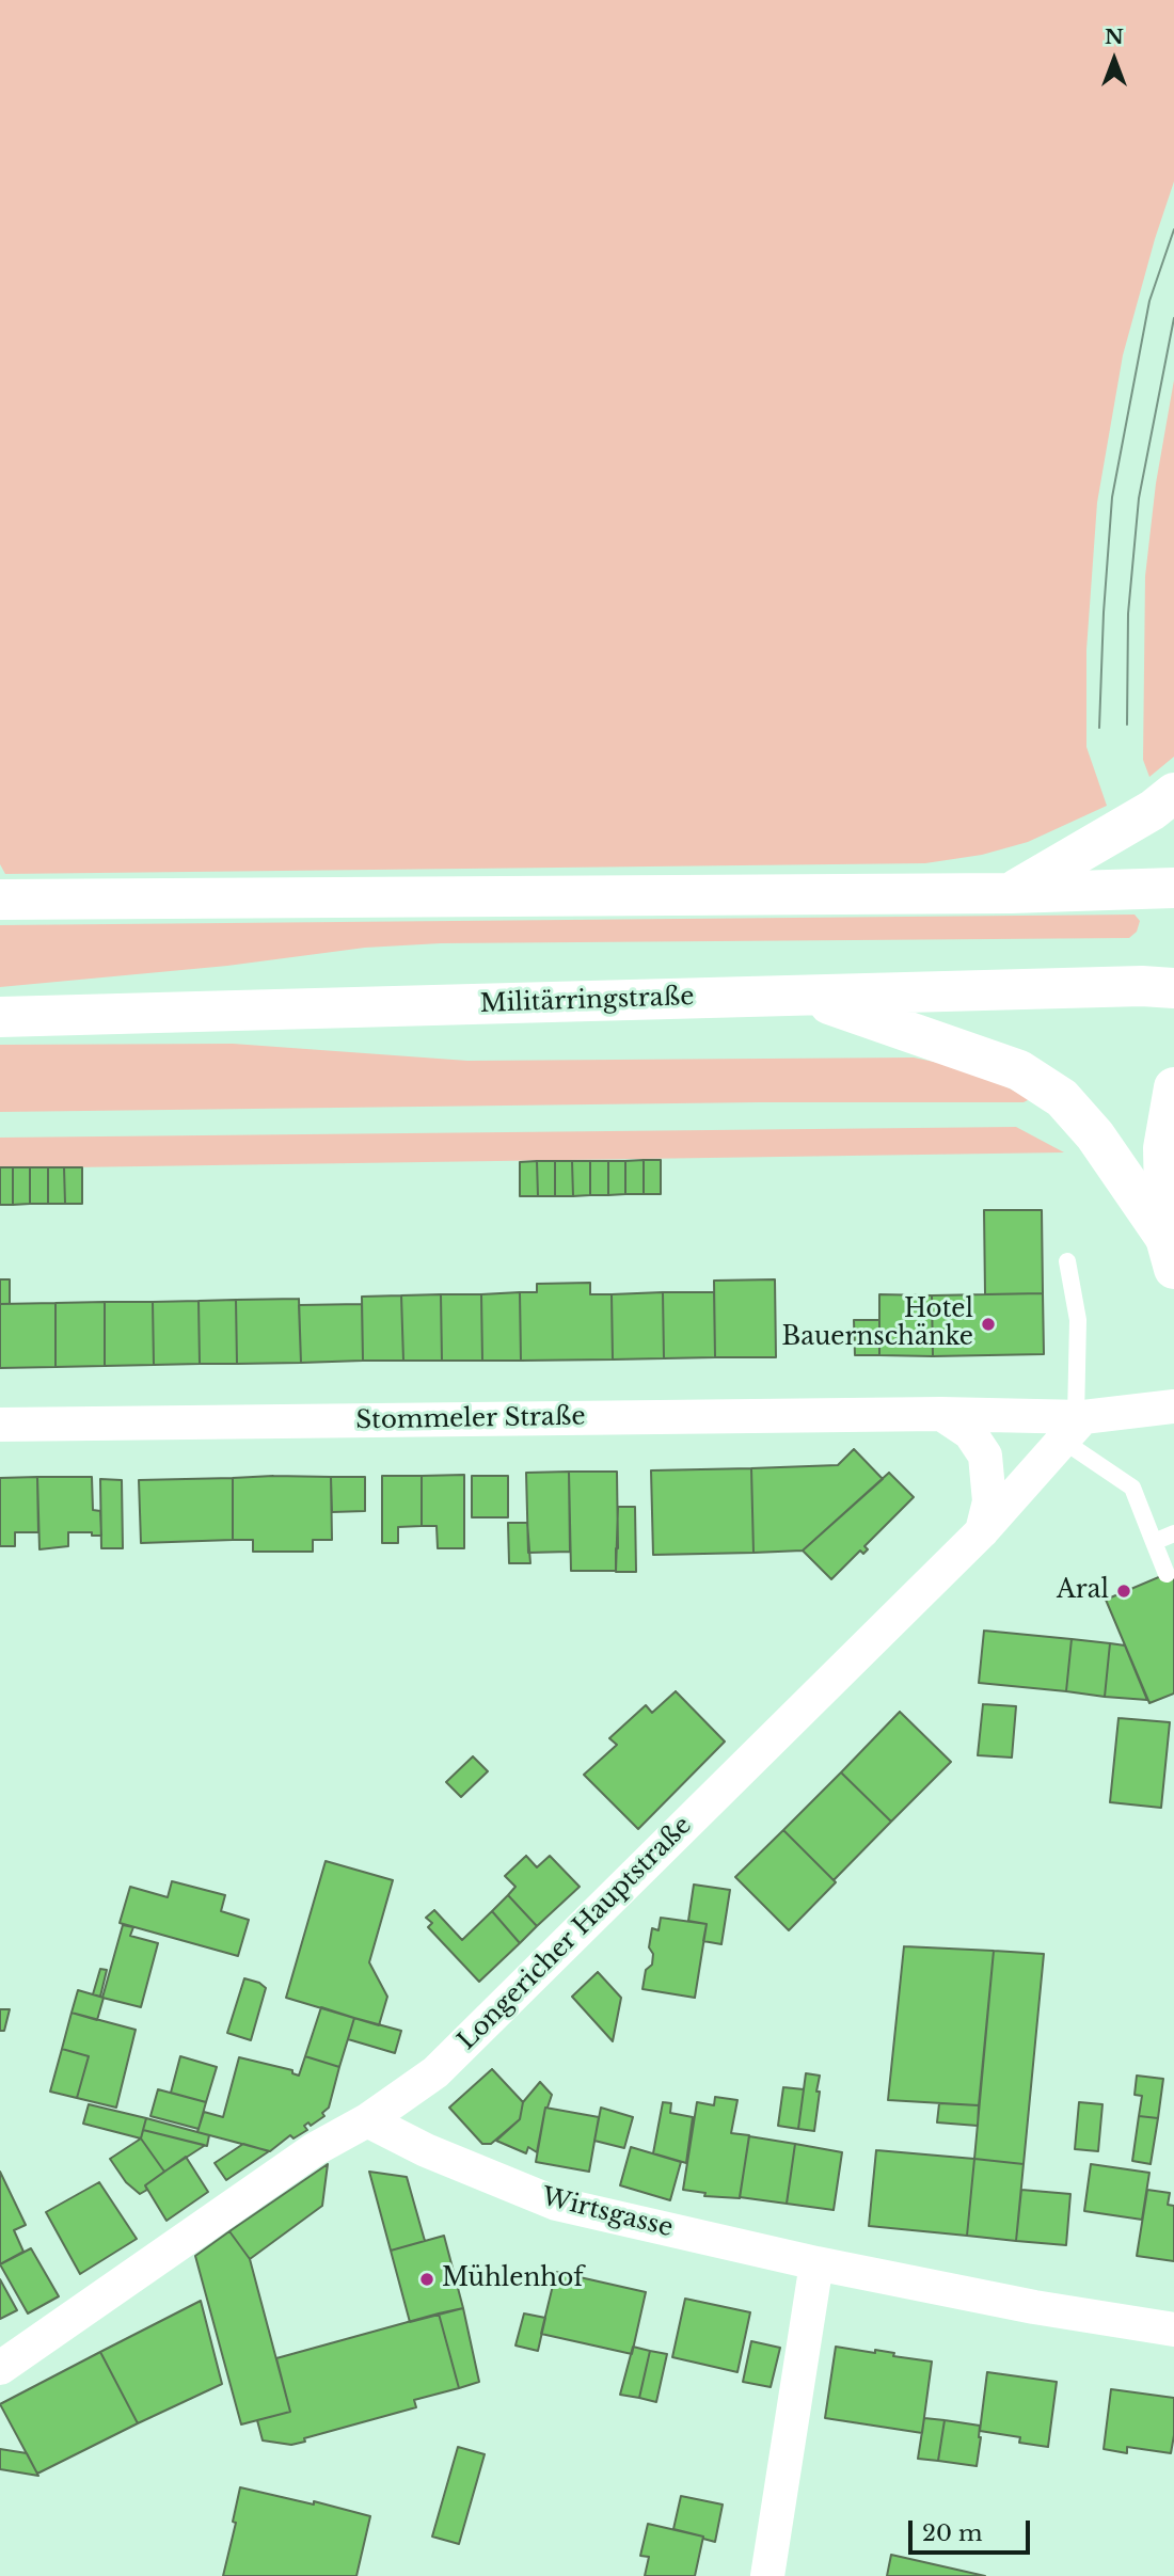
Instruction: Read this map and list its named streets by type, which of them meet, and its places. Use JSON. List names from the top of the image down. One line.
{"streets":{"main road":["Militärringstraße"],"street":["Stommeler Straße","Longericher Hauptstraße","Wirtsgasse"]},"crossings":[["Stommeler Straße","Longericher Hauptstraße"],["Longericher Hauptstraße","Wirtsgasse"]],"places":["Hotel Bauernschänke","Aral","Mühlenhof"],"scale_bar":"20 m","north":"top"}
